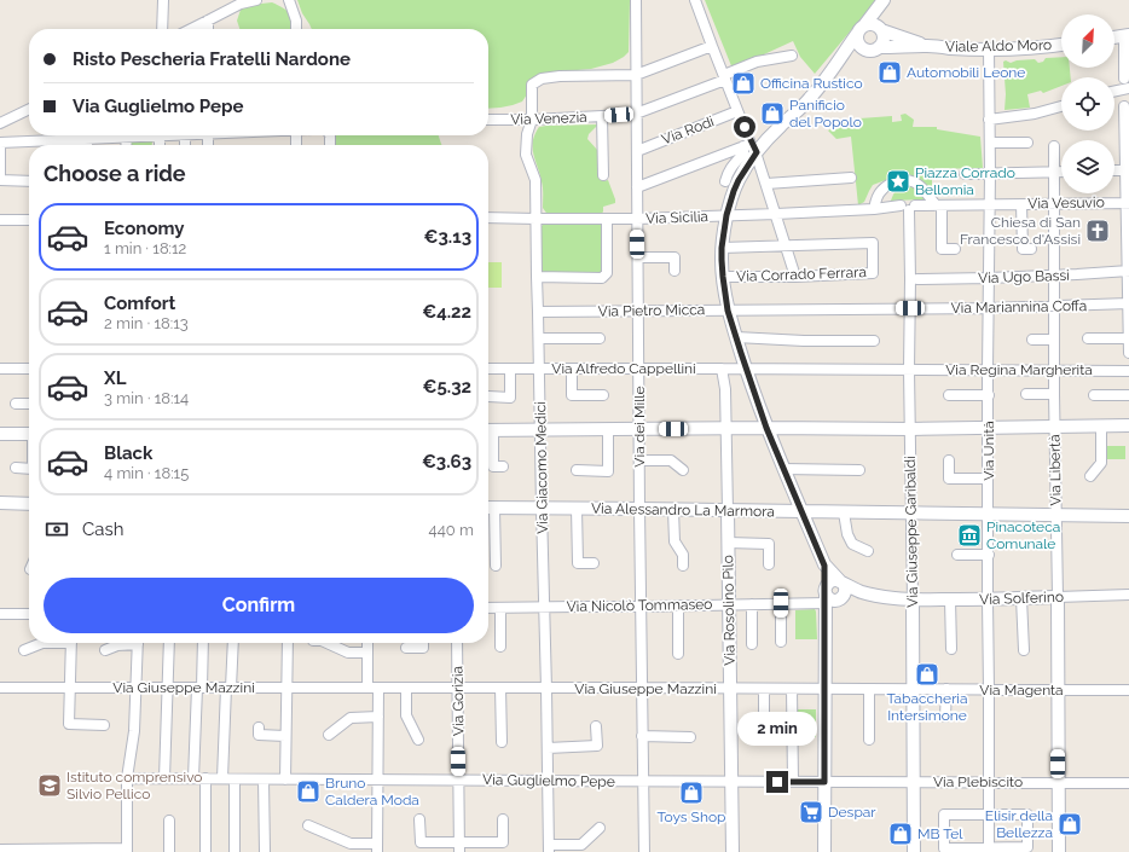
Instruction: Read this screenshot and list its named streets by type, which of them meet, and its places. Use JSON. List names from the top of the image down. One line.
{"streets":{"street":["Viale Aldo Moro","Via Venezia","Via Rodi","Via Vesuvio","Via Sicilia","Via Corrado Ferrara","Via Ugo Bassi","Via Mariannina Coffa","Via Pietro Micca","Via Alfredo Cappellini","Via Regina Margherita","Via dei Mille","Via Unità","Via Giacomo Medici","Via Libertà","Via Alessandro La Marmora","Via Giuseppe Garibaldi","Via Solferino","Via Nicolò Tommaseo","Via Rosolino Pilo","Via Giuseppe Mazzini","Via Magenta","Via Gorizia","Via Guglielmo Pepe","Via Plebiscito"]},"crossings":[["Viale Aldo Moro","Via Unità"],["Via Venezia","Via dei Mille"],["Via Venezia","Via Giacomo Medici"],["Via Rodi","Via dei Mille"],["Via Vesuvio","Via Sicilia"],["Via Vesuvio","Via Unità"],["Via Vesuvio","Via Libertà"],["Via Vesuvio","Via Giuseppe Garibaldi"],["Via Sicilia","Via dei Mille"],["Via Sicilia","Via Giacomo Medici"],["Via Sicilia","Via Giuseppe Garibaldi"],["Via Ugo Bassi","Via Unità"],["Via Ugo Bassi","Via Libertà"],["Via Mariannina Coffa","Via Pietro Micca"],["Via Mariannina Coffa","Via Unità"],["Via Mariannina Coffa","Via Libertà"],["Via Mariannina Coffa","Via Giuseppe Garibaldi"],["Via Pietro Micca","Via dei Mille"],["Via Pietro Micca","Via Giacomo Medici"],["Via Pietro Micca","Via Giuseppe Garibaldi"],["Via Alfredo Cappellini","Via Regina Margherita"],["Via Alfredo Cappellini","Via dei Mille"],["Via Alfredo Cappellini","Via Giacomo Medici"],["Via Alfredo Cappellini","Via Giuseppe Garibaldi"],["Via Alfredo Cappellini","Via Rosolino Pilo"],["Via Regina Margherita","Via Unità"],["Via Regina Margherita","Via Libertà"],["Via Regina Margherita","Via Giuseppe Garibaldi"],["Via dei Mille","Via Giacomo Medici"],["Via dei Mille","Via Alessandro La Marmora"],["Via dei Mille","Via Nicolò Tommaseo"],["Via dei Mille","Via Giuseppe Mazzini"],["Via dei Mille","Via Guglielmo Pepe"],["Via Unità","Via Alessandro La Marmora"],["Via Unità","Via Solferino"],["Via Unità","Via Magenta"],["Via Unità","Via Plebiscito"],["Via Giacomo Medici","Via Alessandro La Marmora"],["Via Giacomo Medici","Via Nicolò Tommaseo"],["Via Giacomo Medici","Via Giuseppe Mazzini"],["Via Giacomo Medici","Via Guglielmo Pepe"],["Via Libertà","Via Alessandro La Marmora"],["Via Libertà","Via Solferino"],["Via Libertà","Via Magenta"],["Via Libertà","Via Plebiscito"],["Via Alessandro La Marmora","Via Giuseppe Garibaldi"],["Via Alessandro La Marmora","Via Rosolino Pilo"],["Via Giuseppe Garibaldi","Via Solferino"],["Via Giuseppe Garibaldi","Via Giuseppe Mazzini"],["Via Giuseppe Garibaldi","Via Magenta"],["Via Giuseppe Garibaldi","Via Guglielmo Pepe"],["Via Giuseppe Garibaldi","Via Plebiscito"],["Via Nicolò Tommaseo","Via Rosolino Pilo"],["Via Rosolino Pilo","Via Giuseppe Mazzini"],["Via Rosolino Pilo","Via Guglielmo Pepe"],["Via Giuseppe Mazzini","Via Magenta"],["Via Giuseppe Mazzini","Via Gorizia"],["Via Gorizia","Via Guglielmo Pepe"],["Via Guglielmo Pepe","Via Plebiscito"]],"places":{"shop":["Automobili Leone","Officina Rustico","Panificio del Popolo","Tabaccheria Intersimone","Bruno Caldera Moda","Toys Shop","Elisir della Bellezza","MB Tel"],"place":["Piazza Corrado Bellomia"],"church":["Chiesa di San Francesco d'Assisi"],"museum":["Pinacoteca Comunale"],"school or university":["Istituto comprensivo Silvio Pellico"],"supermarket":["Despar"]},"north":"top right","page":{"banner":["Risto Pescheria Fratelli Nardone","Via Guglielmo Pepe"],"heading":"Choose a ride","list":[{"name":"Economy","note":"1 min · 18:12","value":"€3.13"},{"name":"Comfort","note":"2 min · 18:13","value":"€4.22"},{"name":"XL","note":"3 min · 18:14","value":"€5.32"},{"name":"Black","note":"4 min · 18:15","value":"€3.63"}],"pay":["Cash","440 m"],"buttons":"Confirm","bubble":"2 min"}}
